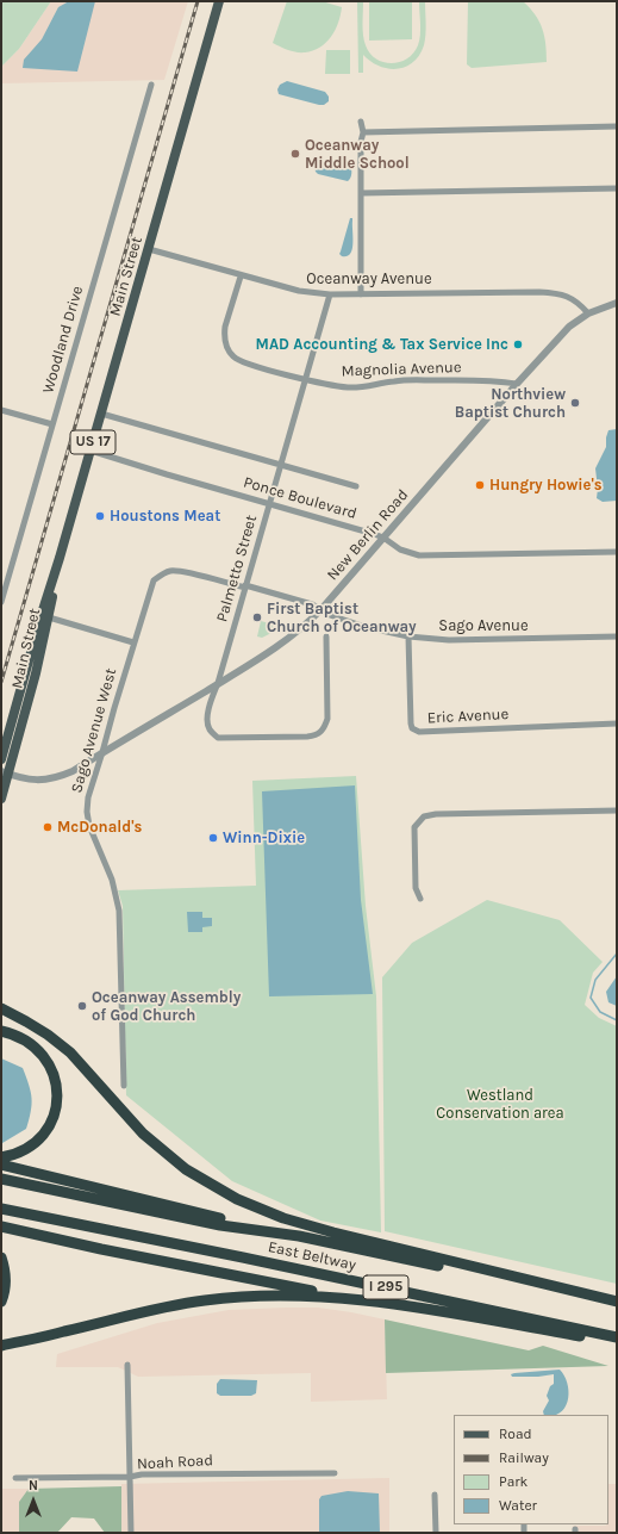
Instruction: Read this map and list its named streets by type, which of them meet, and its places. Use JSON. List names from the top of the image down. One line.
{"streets":{"highway":["East Beltway","I 295"],"main road":["Main Street","US 17"],"street":["Oceanway Avenue","Woodland Drive","Magnolia Avenue","Ponce Boulevard","New Berlin Road","Palmetto Street","Sago Avenue","Eric Avenue","Sago Avenue West","Noah Road"]},"crossings":[["Main Street","Oceanway Avenue"],["Main Street","Ponce Boulevard"],["Main Street","New Berlin Road"],["Oceanway Avenue","Magnolia Avenue"],["Oceanway Avenue","New Berlin Road"],["Oceanway Avenue","Palmetto Street"],["Magnolia Avenue","New Berlin Road"],["Magnolia Avenue","Palmetto Street"],["Ponce Boulevard","New Berlin Road"],["Ponce Boulevard","Palmetto Street"],["New Berlin Road","Palmetto Street"],["New Berlin Road","Sago Avenue"],["New Berlin Road","Sago Avenue West"],["Palmetto Street","Sago Avenue"],["Sago Avenue","Eric Avenue"],["Sago Avenue","Sago Avenue West"]],"parks":["Westland Conservation area"],"places":["Oceanway Middle School","MAD Accounting & Tax Service Inc","Northview Baptist Church","Hungry Howie's","Houstons Meat","First Baptist Church of Oceanway","McDonald's","Winn-Dixie","Oceanway Assembly of God Church"],"legend":["Road","Railway","Park","Water"],"north":"top"}
